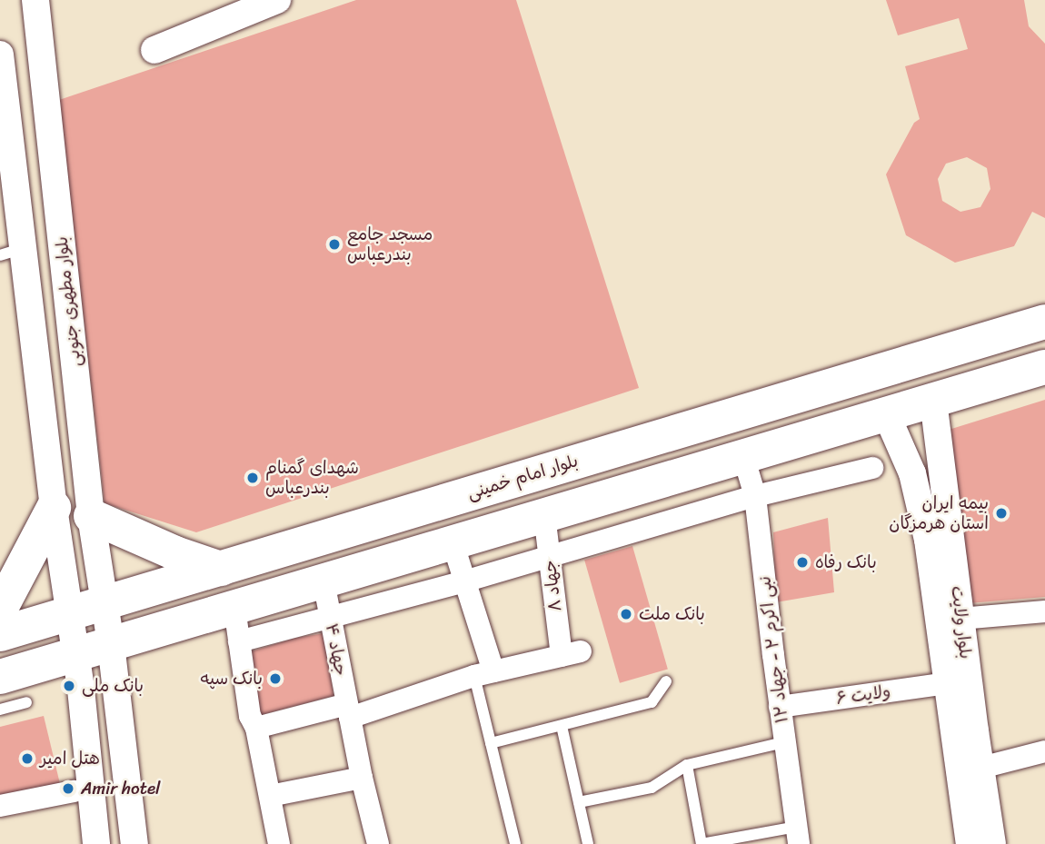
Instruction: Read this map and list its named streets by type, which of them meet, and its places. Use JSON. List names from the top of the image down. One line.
{"streets":{"main road":["بلوار امام خمینی"],"street":["بلوار مطهری جنوبی","جهاد ۸","بلوار ولایت","جهاد ۴","نبی اکرم ۲ - جهاد ۱۲","ولایت ۶"]},"crossings":[["بلوار مطهری جنوبی","بلوار امام خمینی"],["بلوار ولایت","ولایت ۶"],["نبی اکرم ۲ - جهاد ۱۲","ولایت ۶"]],"places":["مسجد جامع بندرعباس","شهدای گمنام بندرعباس","بیمه ایران استان هرمزگان","بانک رفاه","بانک ملت","بانک سپه","بانک ملی","هتل امیر","Amir hotel"]}
